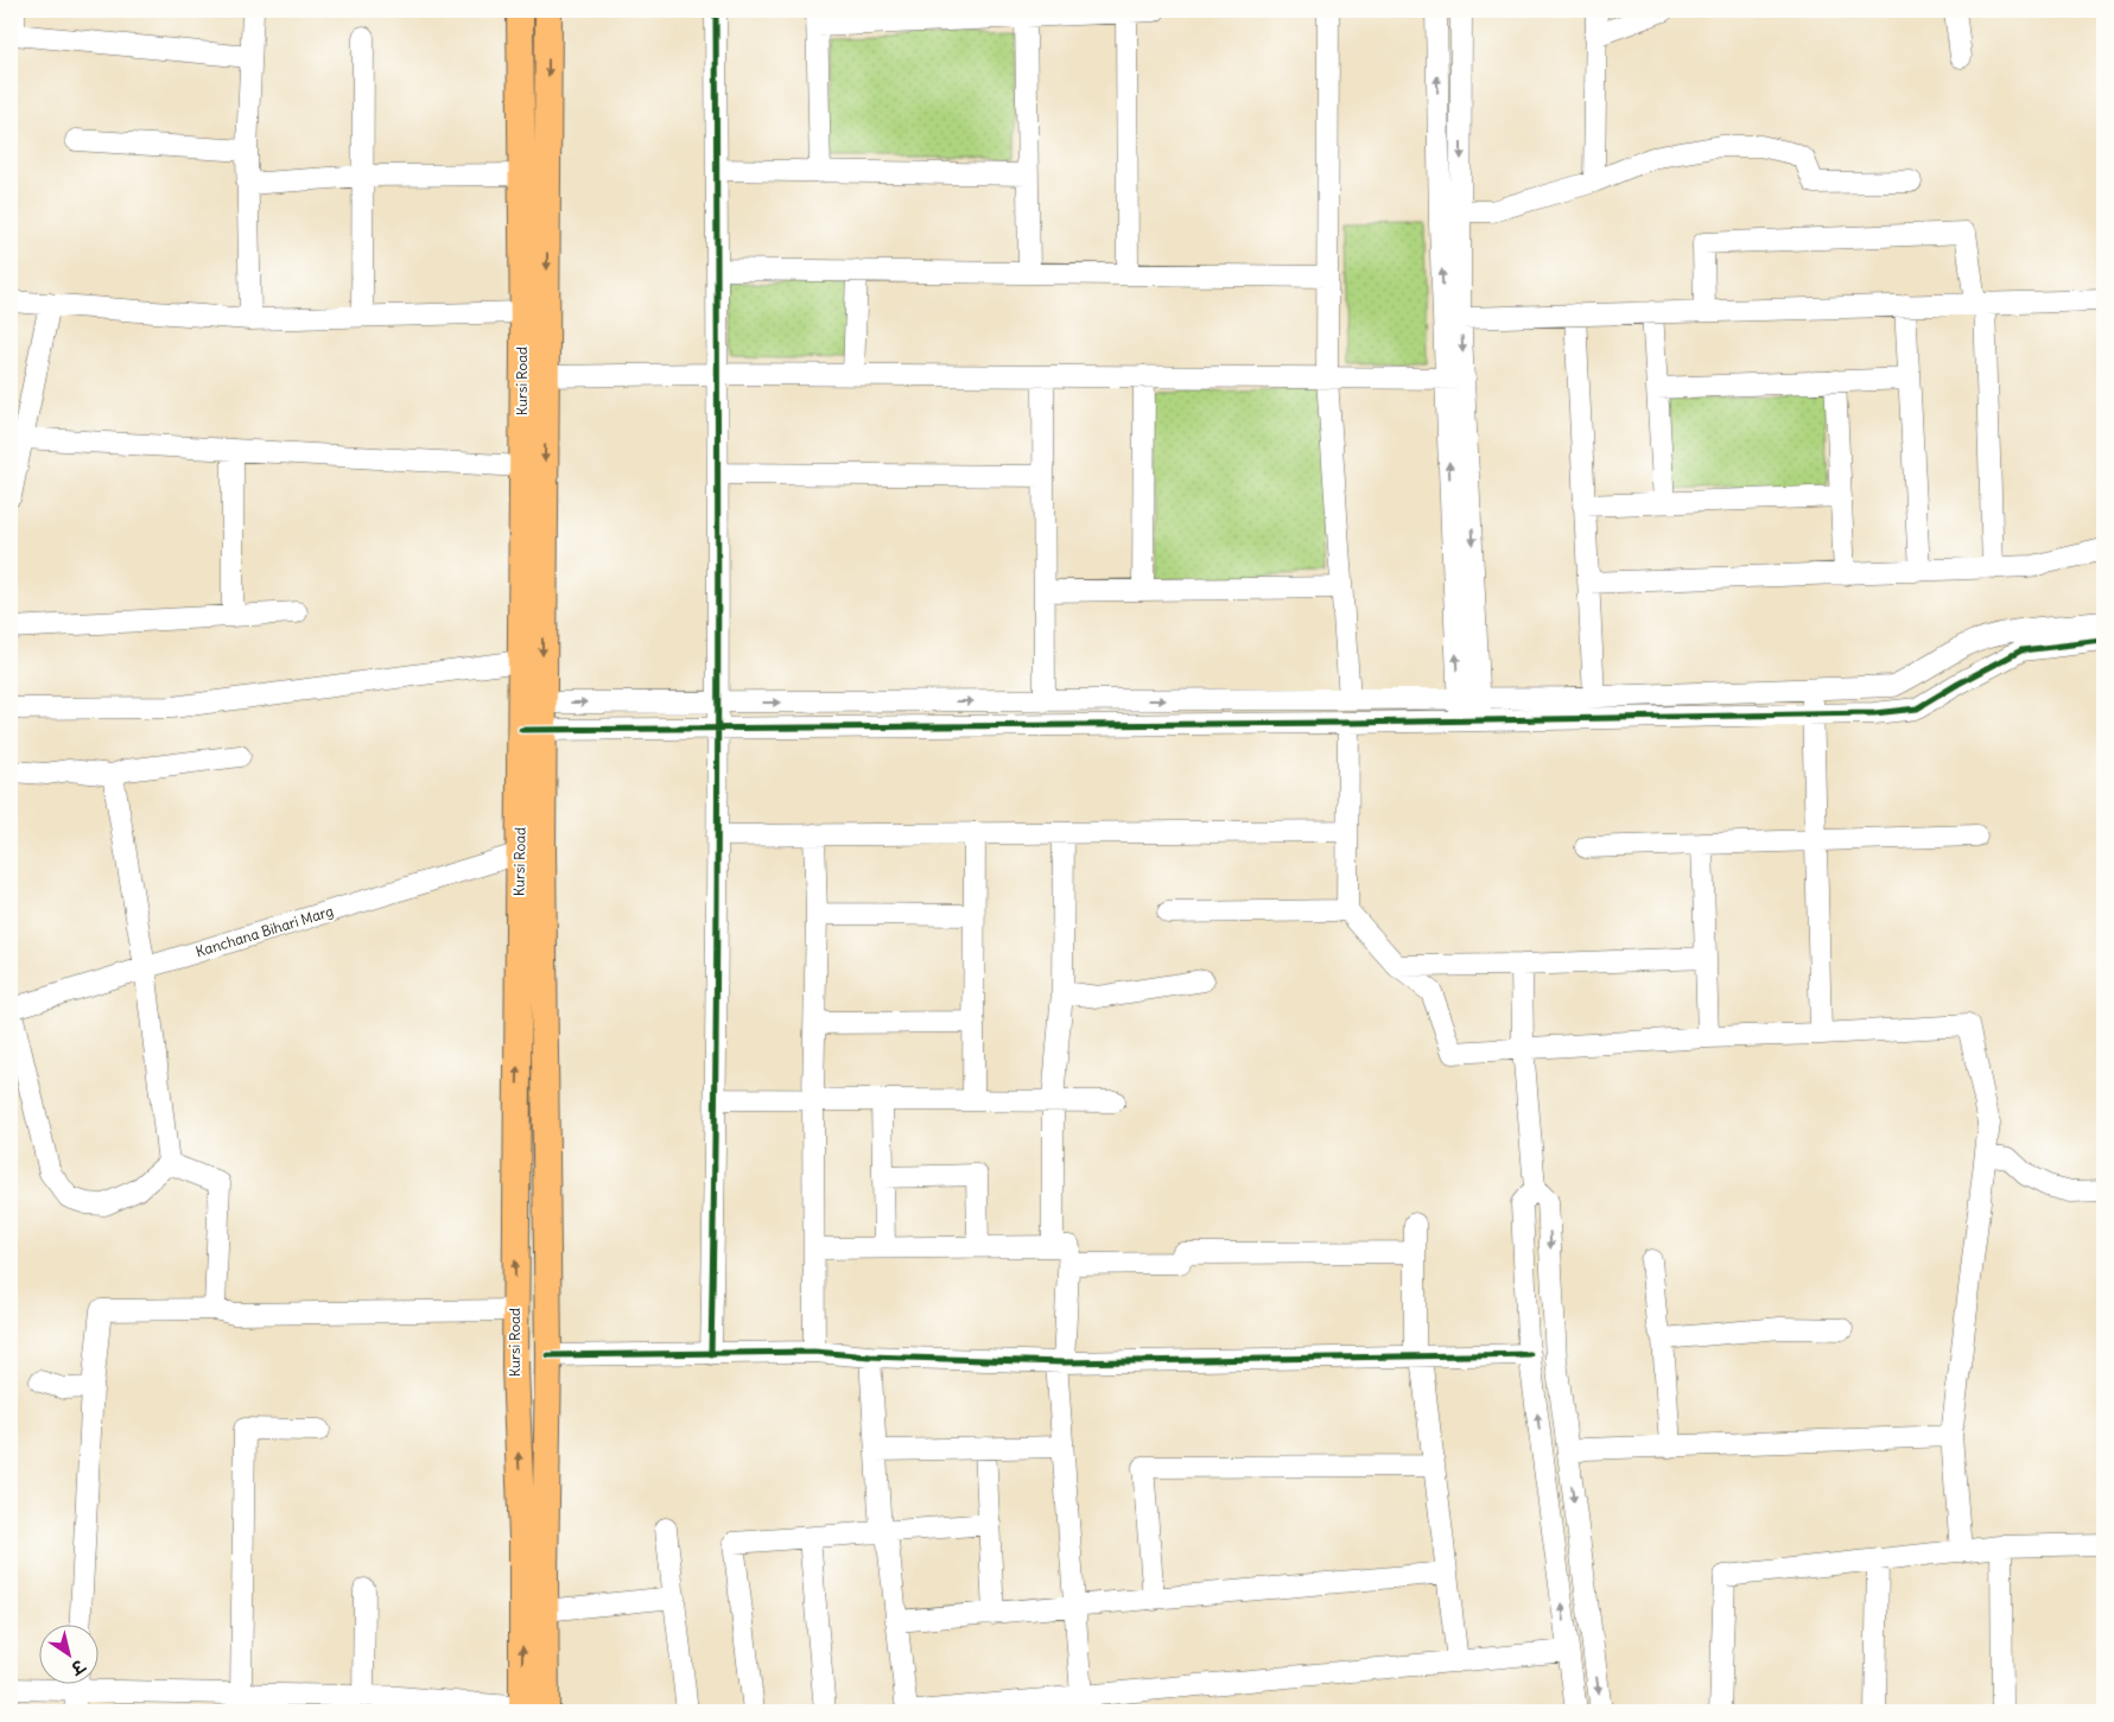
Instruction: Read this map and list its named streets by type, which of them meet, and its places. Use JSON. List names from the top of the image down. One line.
{"streets":{"main road":["Kursi Road"],"street":["Kanchana Bihari Marg"]},"crossings":[["Kursi Road","Kanchana Bihari Marg"]],"north":"bottom right"}
